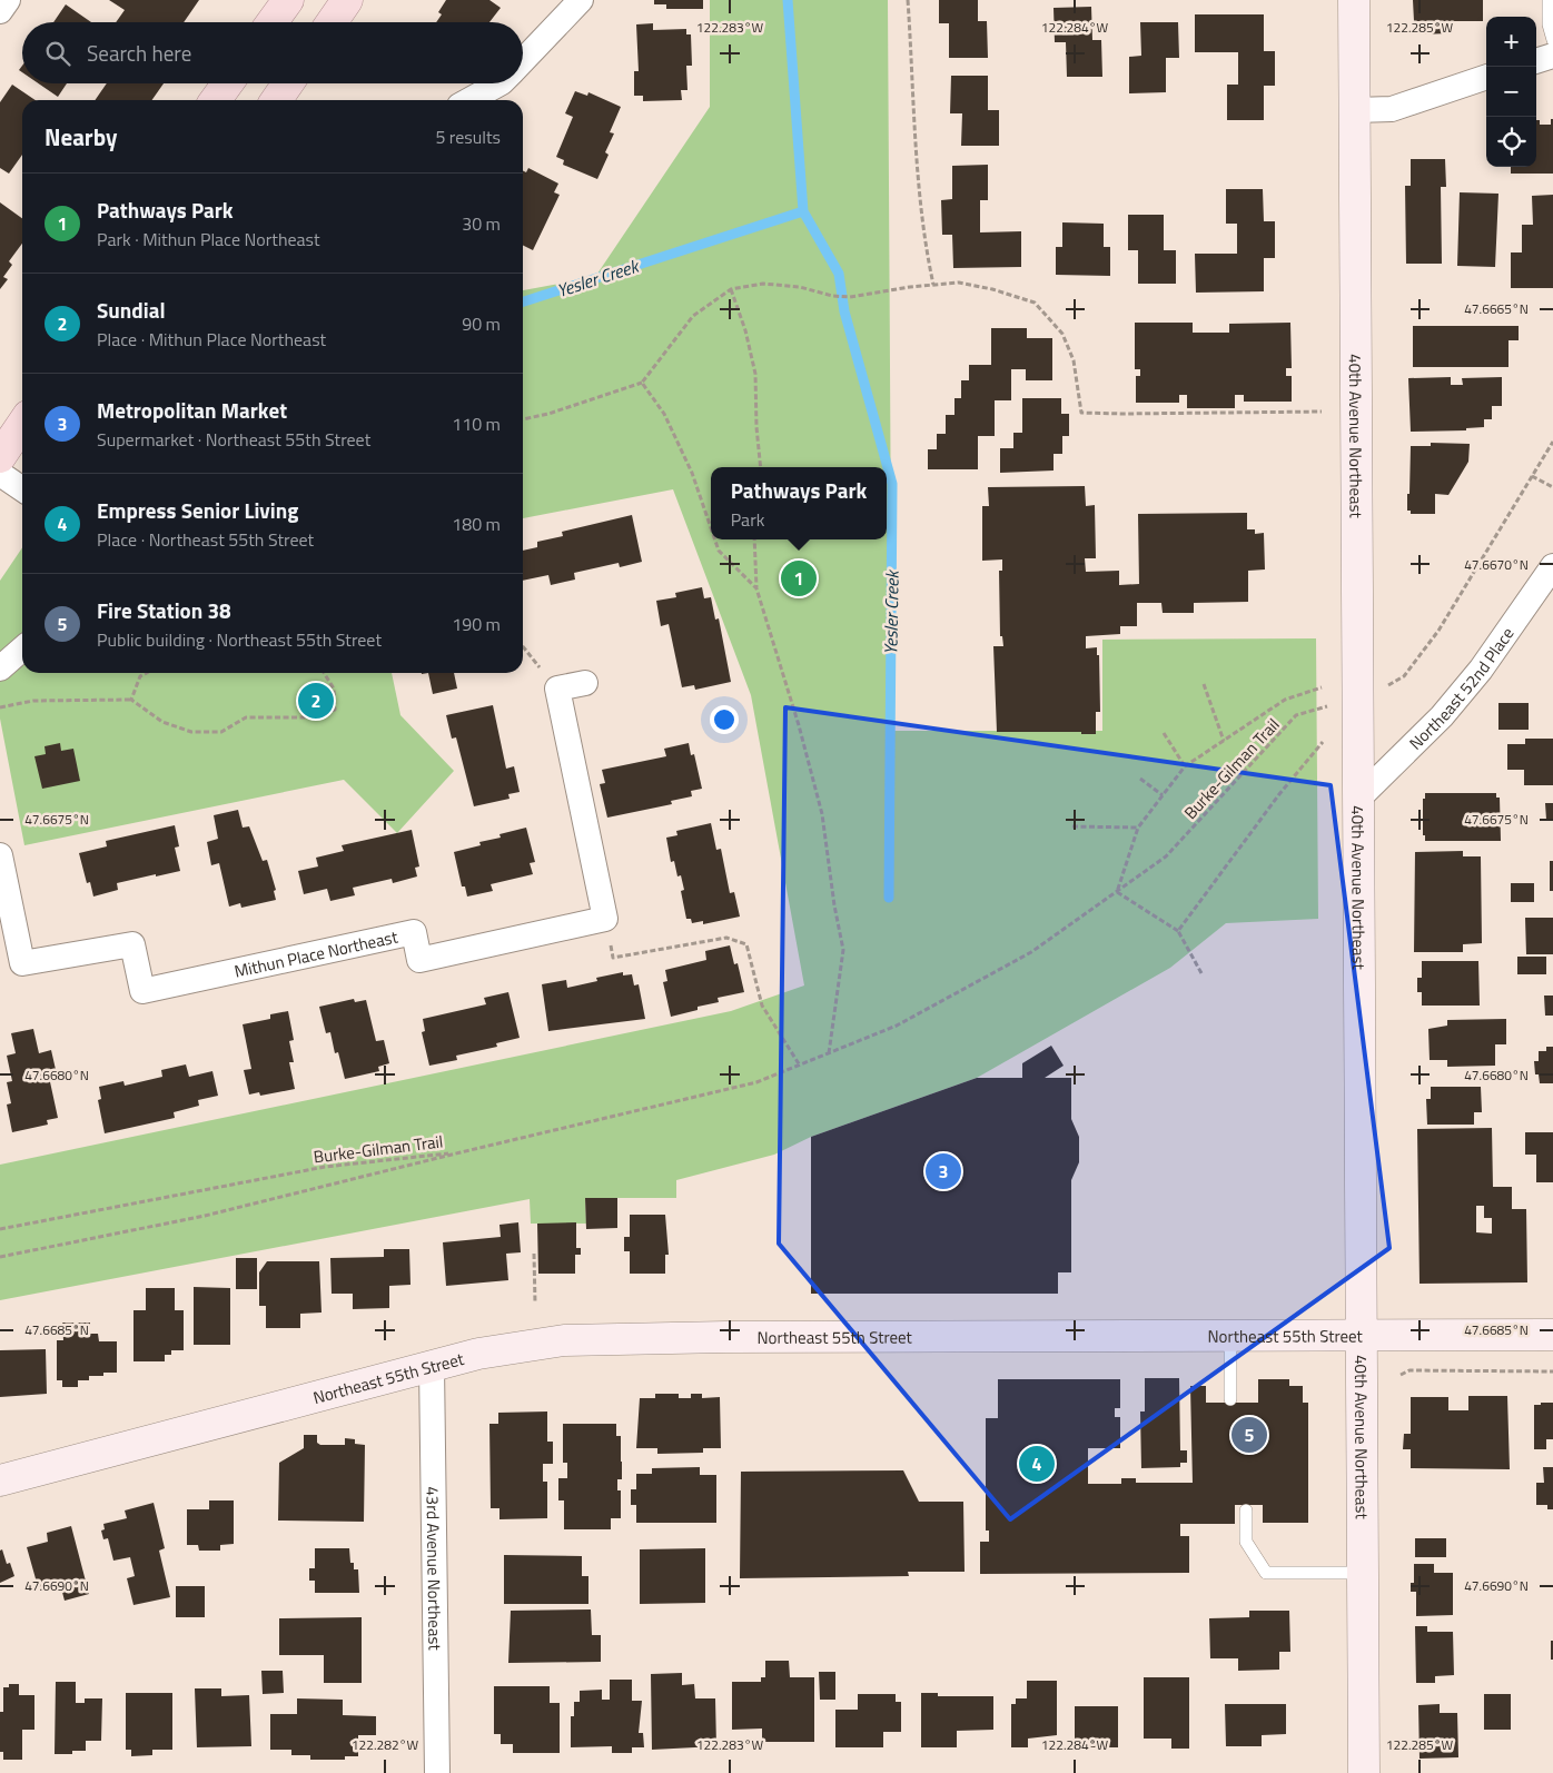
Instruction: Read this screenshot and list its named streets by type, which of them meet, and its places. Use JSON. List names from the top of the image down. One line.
{"streets":{"street":["40th Avenue Northeast","Northeast 52nd Place","Mithun Place Northeast","Northeast 55th Street","43rd Avenue Northeast"],"path":["Burke-Gilman Trail"]},"crossings":[["40th Avenue Northeast","Northeast 52nd Place"],["40th Avenue Northeast","Northeast 55th Street"],["Northeast 55th Street","43rd Avenue Northeast"]],"water":["Yesler Creek"],"page":{"map_buttons":["+","−"],"search":"Search here","heading":["Nearby","5 results"],"list":[{"mark":"1","name":"Pathways Park","note":"Park · Mithun Place Northeast","value":"30 m"},{"mark":"2","name":"Sundial","note":"Place · Mithun Place Northeast","value":"90 m"},{"mark":"3","name":"Metropolitan Market","note":"Supermarket · Northeast 55th Street","value":"110 m"},{"mark":"4","name":"Empress Senior Living","note":"Place · Northeast 55th Street","value":"180 m"},{"mark":"5","name":"Fire Station 38","note":"Public building · Northeast 55th Street","value":"190 m"}],"popup":["Pathways Park","Park"],"pins":["1","2","3","5","4"]},"coordinates":["122.283°W","122.284°W","122.285°W","47.6665°N","47.6670°N","47.6675°N","47.6680°N","47.6685°N","47.6690°N","122.282°W"]}
